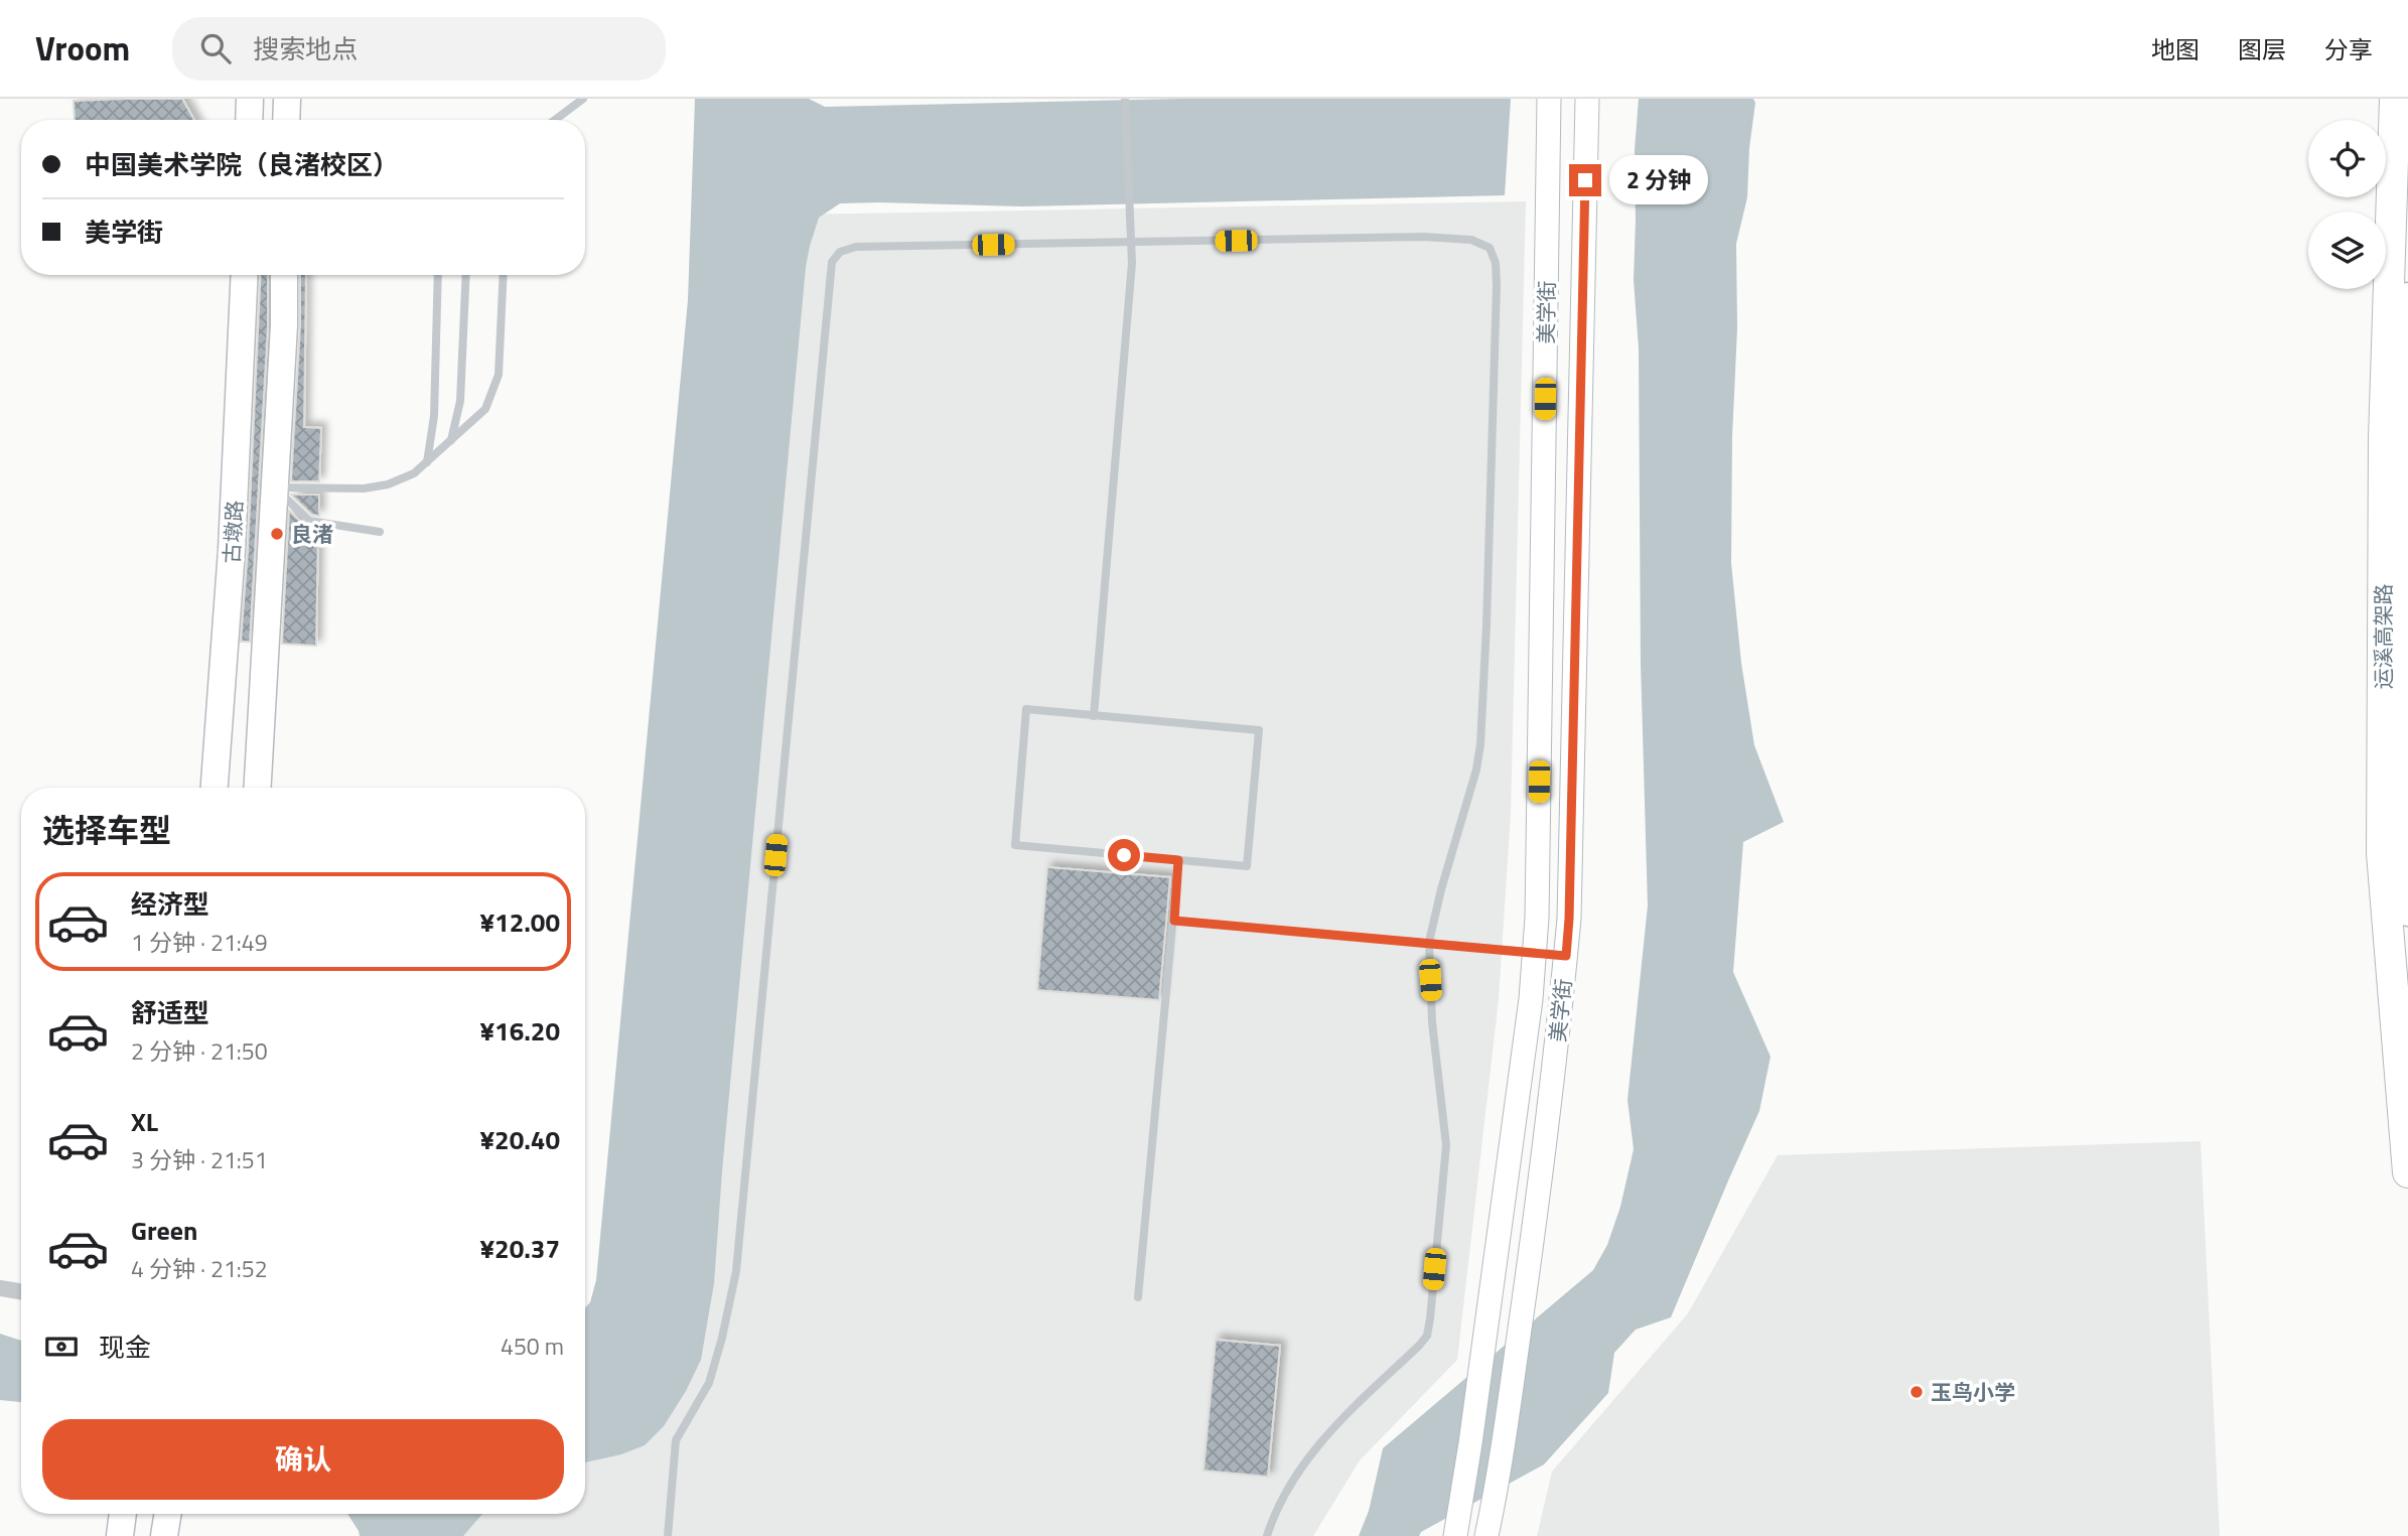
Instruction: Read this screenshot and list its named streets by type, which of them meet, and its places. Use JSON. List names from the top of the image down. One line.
{"streets":{"highway":["运溪高架路"],"main road":["古墩路"],"street":["美学街"]},"places":["良渚","玉鸟小学"],"page":{"header":"Vroom","search":"搜索地点","nav":["地图","图层","分享"],"banner":["中国美术学院（良渚校区）","美学街"],"bubble":"2 分钟","heading":"选择车型","list":[{"name":"经济型","note":"1 分钟 · 21:49","value":"¥12.00"},{"name":"舒适型","note":"2 分钟 · 21:50","value":"¥16.20"},{"name":"XL","note":"3 分钟 · 21:51","value":"¥20.40"},{"name":"Green","note":"4 分钟 · 21:52","value":"¥20.37"}],"pay":["现金","450 m"],"buttons":"确认"}}
